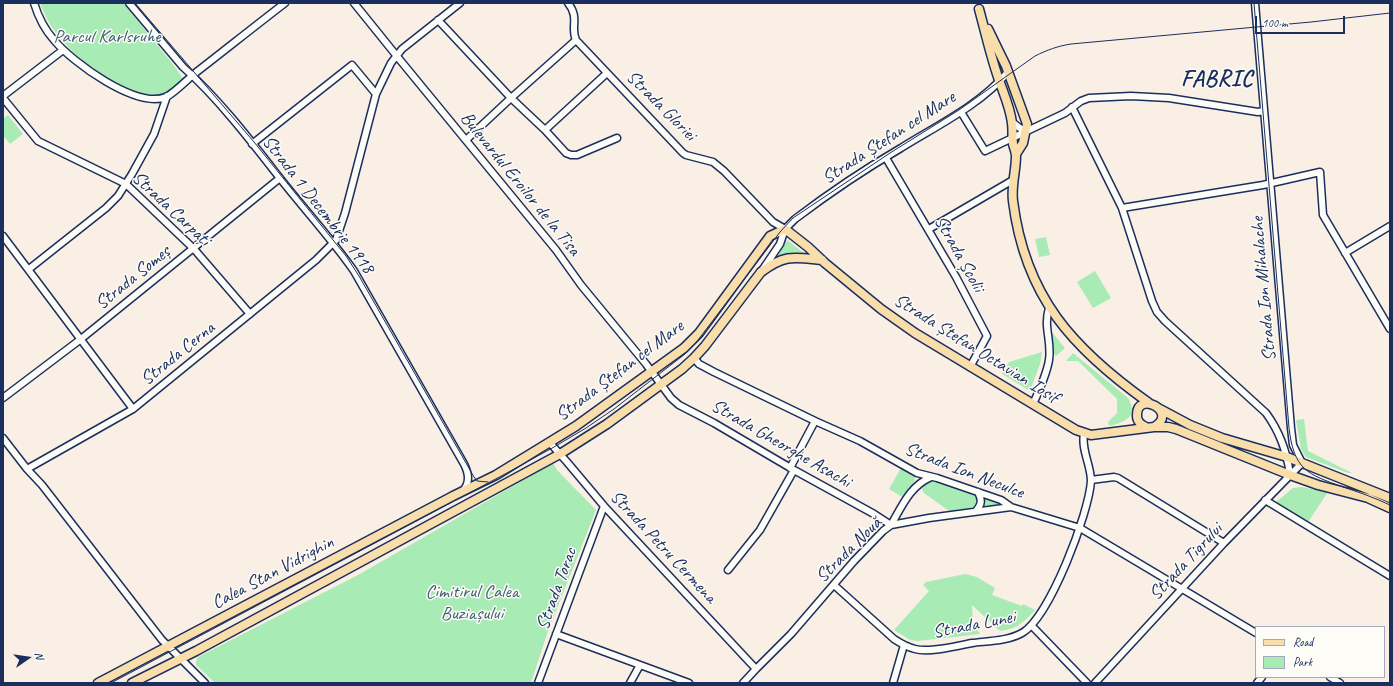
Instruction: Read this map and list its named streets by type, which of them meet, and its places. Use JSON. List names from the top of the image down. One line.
{"streets":{"main road":["Strada Ștefan cel Mare","Strada Ștefan Octavian Iosif","Calea Stan Vidrighin"],"street":["Strada Gloriei","Bulevardul Eroilor de la Tisa","Strada 1 Decembrie 1918","Strada Carpați","Strada Școlii","Strada Someș","Strada Ion Mihalache","Strada Cerna","Strada Gheorghe Asachi","Strada Ion Neculce","Strada Petru Cermena","Strada Nouă","Strada Tigrului","Strada Torac","Strada Lunei"]},"crossings":[["Strada Gloriei","Strada Ștefan cel Mare"],["Strada Gloriei","Strada Ștefan Octavian Iosif"],["Strada Ștefan cel Mare","Bulevardul Eroilor de la Tisa"],["Strada Ștefan cel Mare","Strada 1 Decembrie 1918"],["Strada Ștefan cel Mare","Strada Școlii"],["Strada Ștefan cel Mare","Strada Ștefan Octavian Iosif"],["Strada Ștefan cel Mare","Strada Gheorghe Asachi"],["Strada Ștefan cel Mare","Strada Ion Neculce"],["Strada Ștefan cel Mare","Strada Petru Cermena"],["Strada Ștefan cel Mare","Calea Stan Vidrighin"],["Bulevardul Eroilor de la Tisa","Strada Gheorghe Asachi"],["Strada 1 Decembrie 1918","Strada Someș"],["Strada 1 Decembrie 1918","Strada Cerna"],["Strada 1 Decembrie 1918","Calea Stan Vidrighin"],["Strada Carpați","Strada Someș"],["Strada Carpați","Strada Cerna"],["Strada Școlii","Strada Ștefan Octavian Iosif"],["Strada Ion Mihalache","Strada Tigrului"],["Strada Ștefan Octavian Iosif","Strada Lunei"],["Strada Gheorghe Asachi","Strada Nouă"],["Strada Ion Neculce","Strada Nouă"],["Strada Ion Neculce","Strada Tigrului"],["Strada Ion Neculce","Strada Lunei"],["Strada Petru Cermena","Strada Nouă"],["Strada Petru Cermena","Strada Torac"],["Strada Nouă","Strada Lunei"]],"districts":["FABRIC"],"parks":["Parcul Karlsruhe","Cimitirul Calea Buziașului"],"legend":["Road","Park"],"scale_bar":"100 m","north":"right"}
